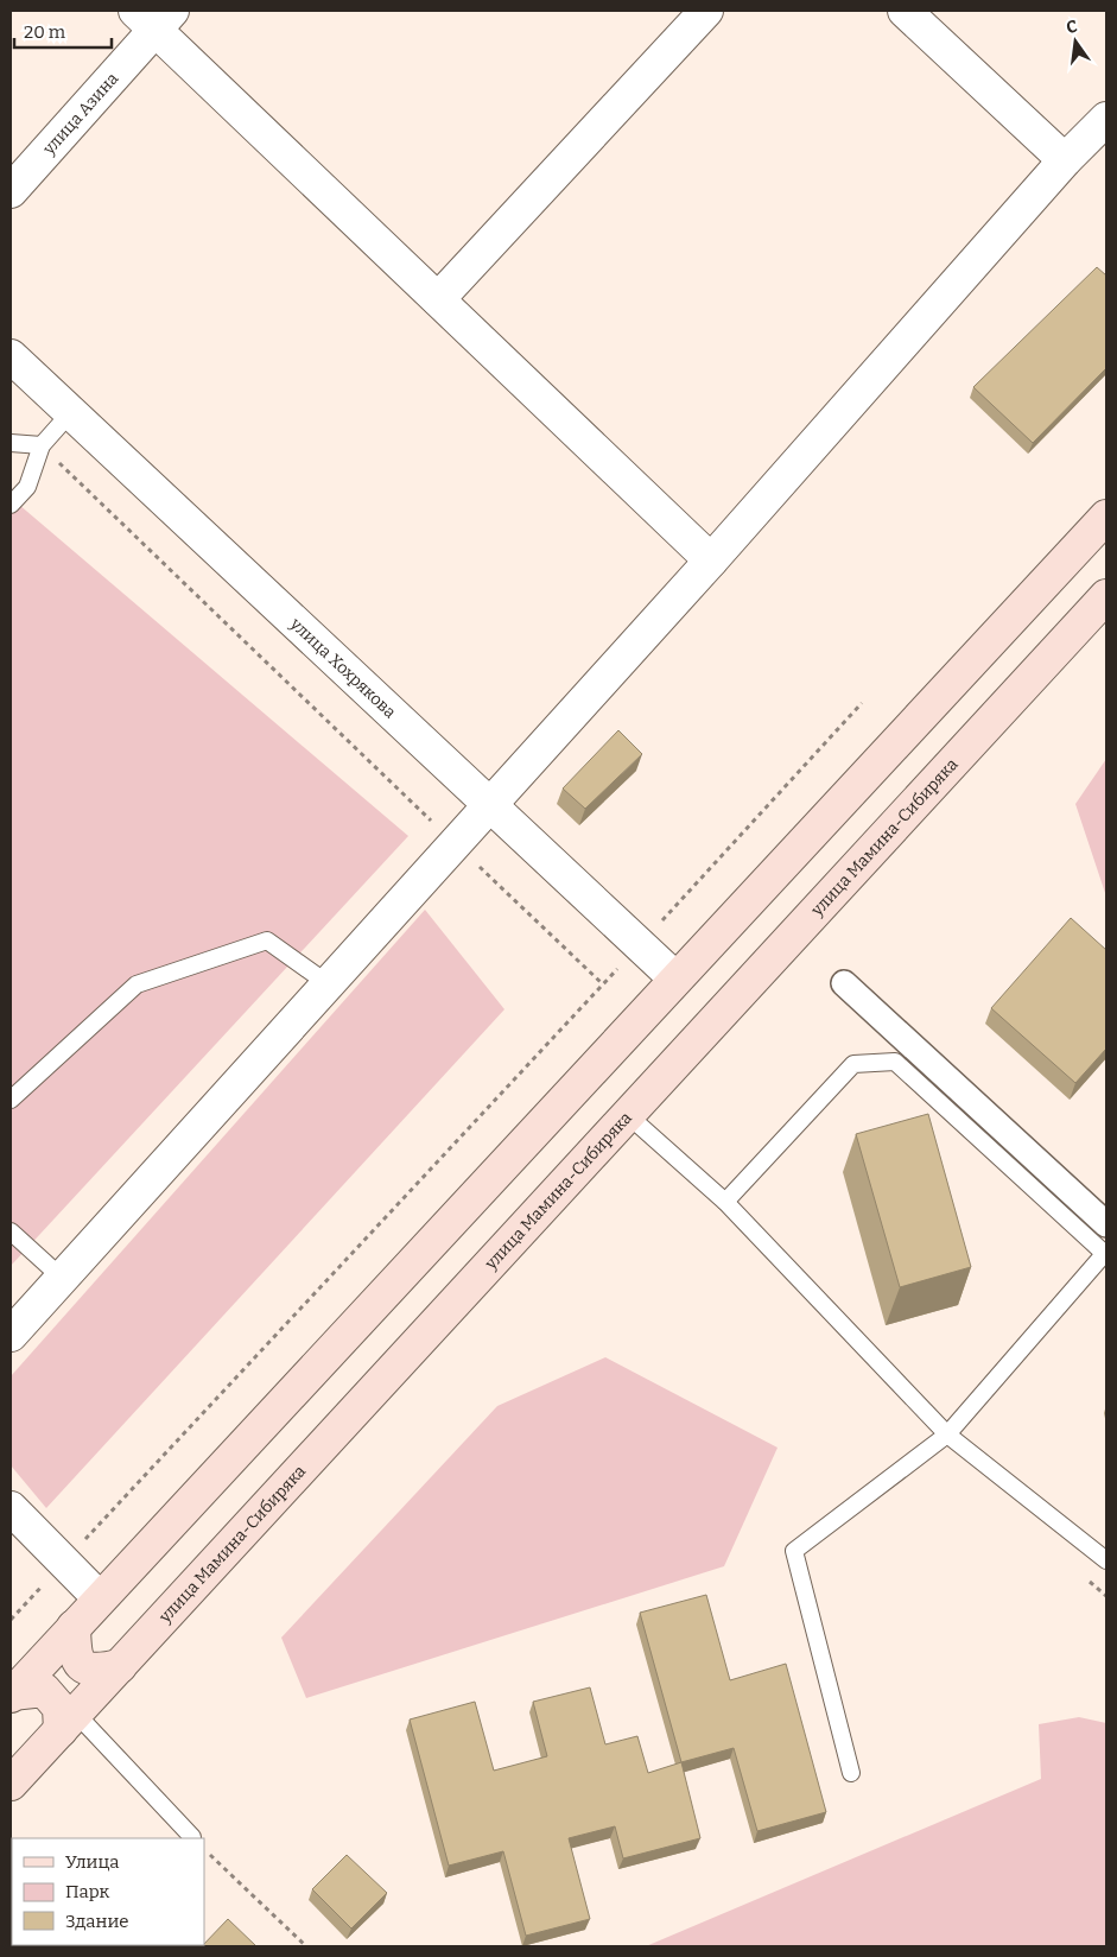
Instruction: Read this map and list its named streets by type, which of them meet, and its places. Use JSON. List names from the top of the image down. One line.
{"streets":{"main road":["улица Мамина-Сибиряка"],"street":["улица Азина","улица Хохрякова"]},"legend":["Улица","Парк","Здание"],"scale_bar":"20 m","north":"top"}
